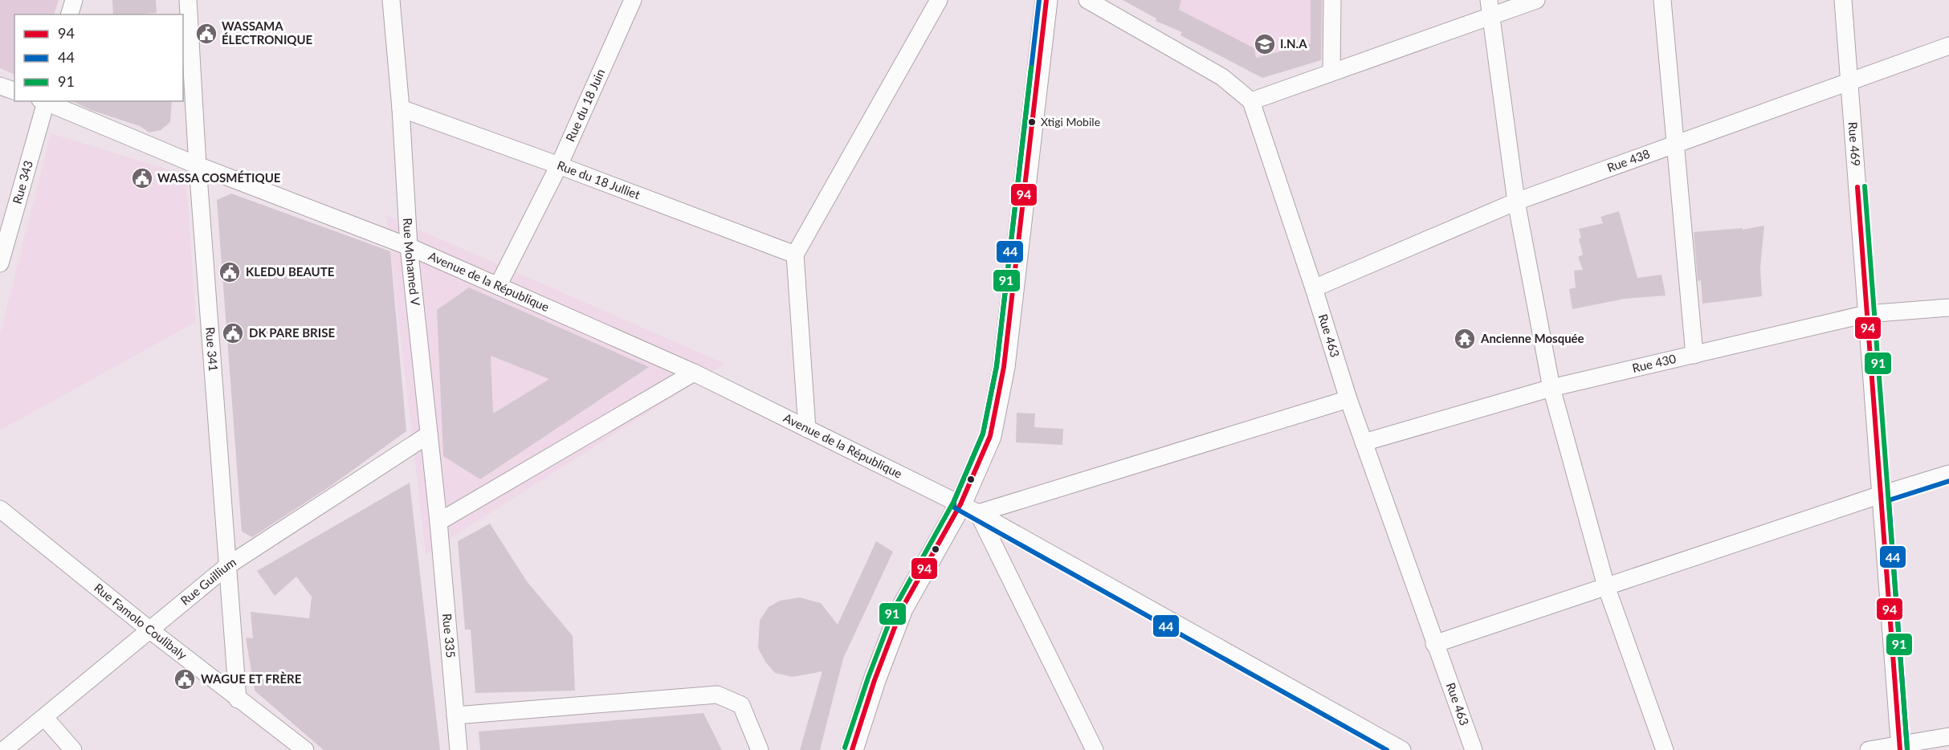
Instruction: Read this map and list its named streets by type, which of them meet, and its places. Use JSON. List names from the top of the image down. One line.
{"streets":{"street":["Rue du 18 Juin","Rue 469","Rue 438","Rue du 18 Julliet","Rue 343","Rue Mohamed V","Avenue de la République","Rue 463","Rue 341","Rue 430","Rue Guillium","Rue Famolo Coulibaly","Rue 335"]},"crossings":[["Rue du 18 Juin","Rue du 18 Julliet"],["Rue du 18 Juin","Avenue de la République"],["Rue 469","Rue 438"],["Rue 469","Rue 430"],["Rue 438","Rue 463"],["Rue du 18 Julliet","Rue Mohamed V"],["Rue Mohamed V","Avenue de la République"],["Rue Mohamed V","Rue Guillium"],["Rue Mohamed V","Rue 335"],["Avenue de la République","Rue 341"],["Rue 463","Rue 430"],["Rue 341","Rue Guillium"],["Rue 341","Rue Famolo Coulibaly"],["Rue Guillium","Rue Famolo Coulibaly"]],"places":{"public building":["WASSAMA ÉLECTRONIQUE","WASSA COSMÉTIQUE","KLEDU BEAUTE","DK PARE BRISE","WAGUE ET FRÈRE"],"school or university":["I.N.A"],"other":["Xtigi Mobile"],"temple":["Ancienne Mosquée"]},"lines":["transit line 94","transit line 44","transit line 91"],"legend":["94","44","91"]}
